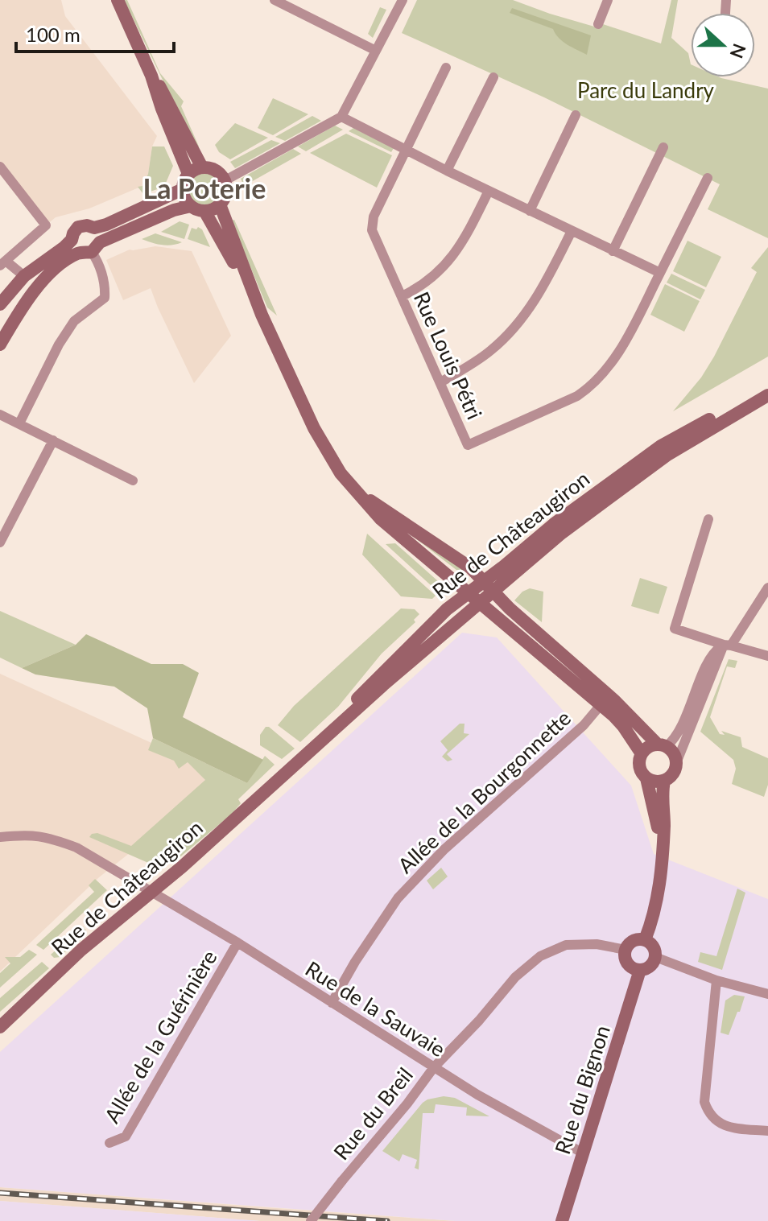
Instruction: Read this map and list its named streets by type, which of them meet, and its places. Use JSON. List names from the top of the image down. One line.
{"streets":{"main road":["Rue de Châteaugiron","Rue du Bignon"],"street":["Rue Louis Pétri","Allée de la Bourgonnette","Rue de la Sauvaie","Allée de la Guérinière","Rue du Breil"]},"crossings":[["Rue de Châteaugiron","Rue de la Sauvaie"],["Allée de la Bourgonnette","Rue de la Sauvaie"],["Rue de la Sauvaie","Allée de la Guérinière"],["Rue de la Sauvaie","Rue du Bignon"],["Rue de la Sauvaie","Rue du Breil"],["Rue du Bignon","Rue du Breil"]],"districts":["La Poterie"],"parks":["Parc du Landry"],"scale_bar":"100 m","north":"right"}
